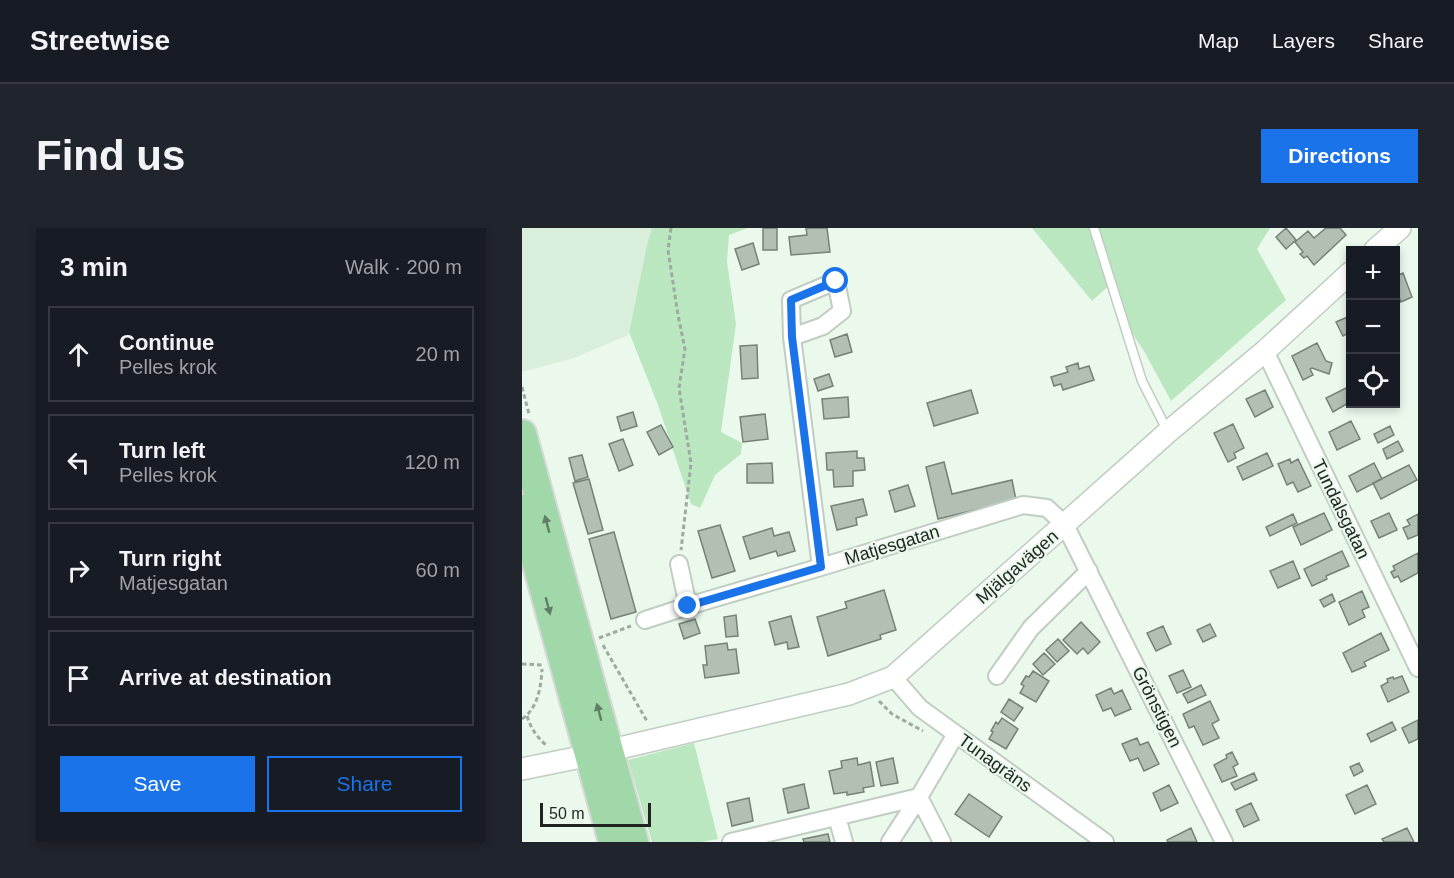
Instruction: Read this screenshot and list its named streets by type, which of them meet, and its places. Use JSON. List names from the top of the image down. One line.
{"streets":{"street":["Tundalsgatan","Matjesgatan","Mjälgavägen","Grönstigen","Tunagräns"]},"crossings":[["Tundalsgatan","Mjälgavägen"],["Matjesgatan","Mjälgavägen"],["Matjesgatan","Grönstigen"],["Mjälgavägen","Grönstigen"],["Mjälgavägen","Tunagräns"]],"scale_bar":"50 m","page":{"header":"Streetwise","nav":["Map","Layers","Share"],"buttons":["Directions",["Save","Share"]],"title":"Find us","heading":["3 min","Walk · 200 m"],"map_buttons":["+","−"],"list":[["Continue","Pelles krok","20 m"],["Turn left","Pelles krok","120 m"],["Turn right","Matjesgatan","60 m"],"Arrive at destination"],"scale":"50 m"}}
